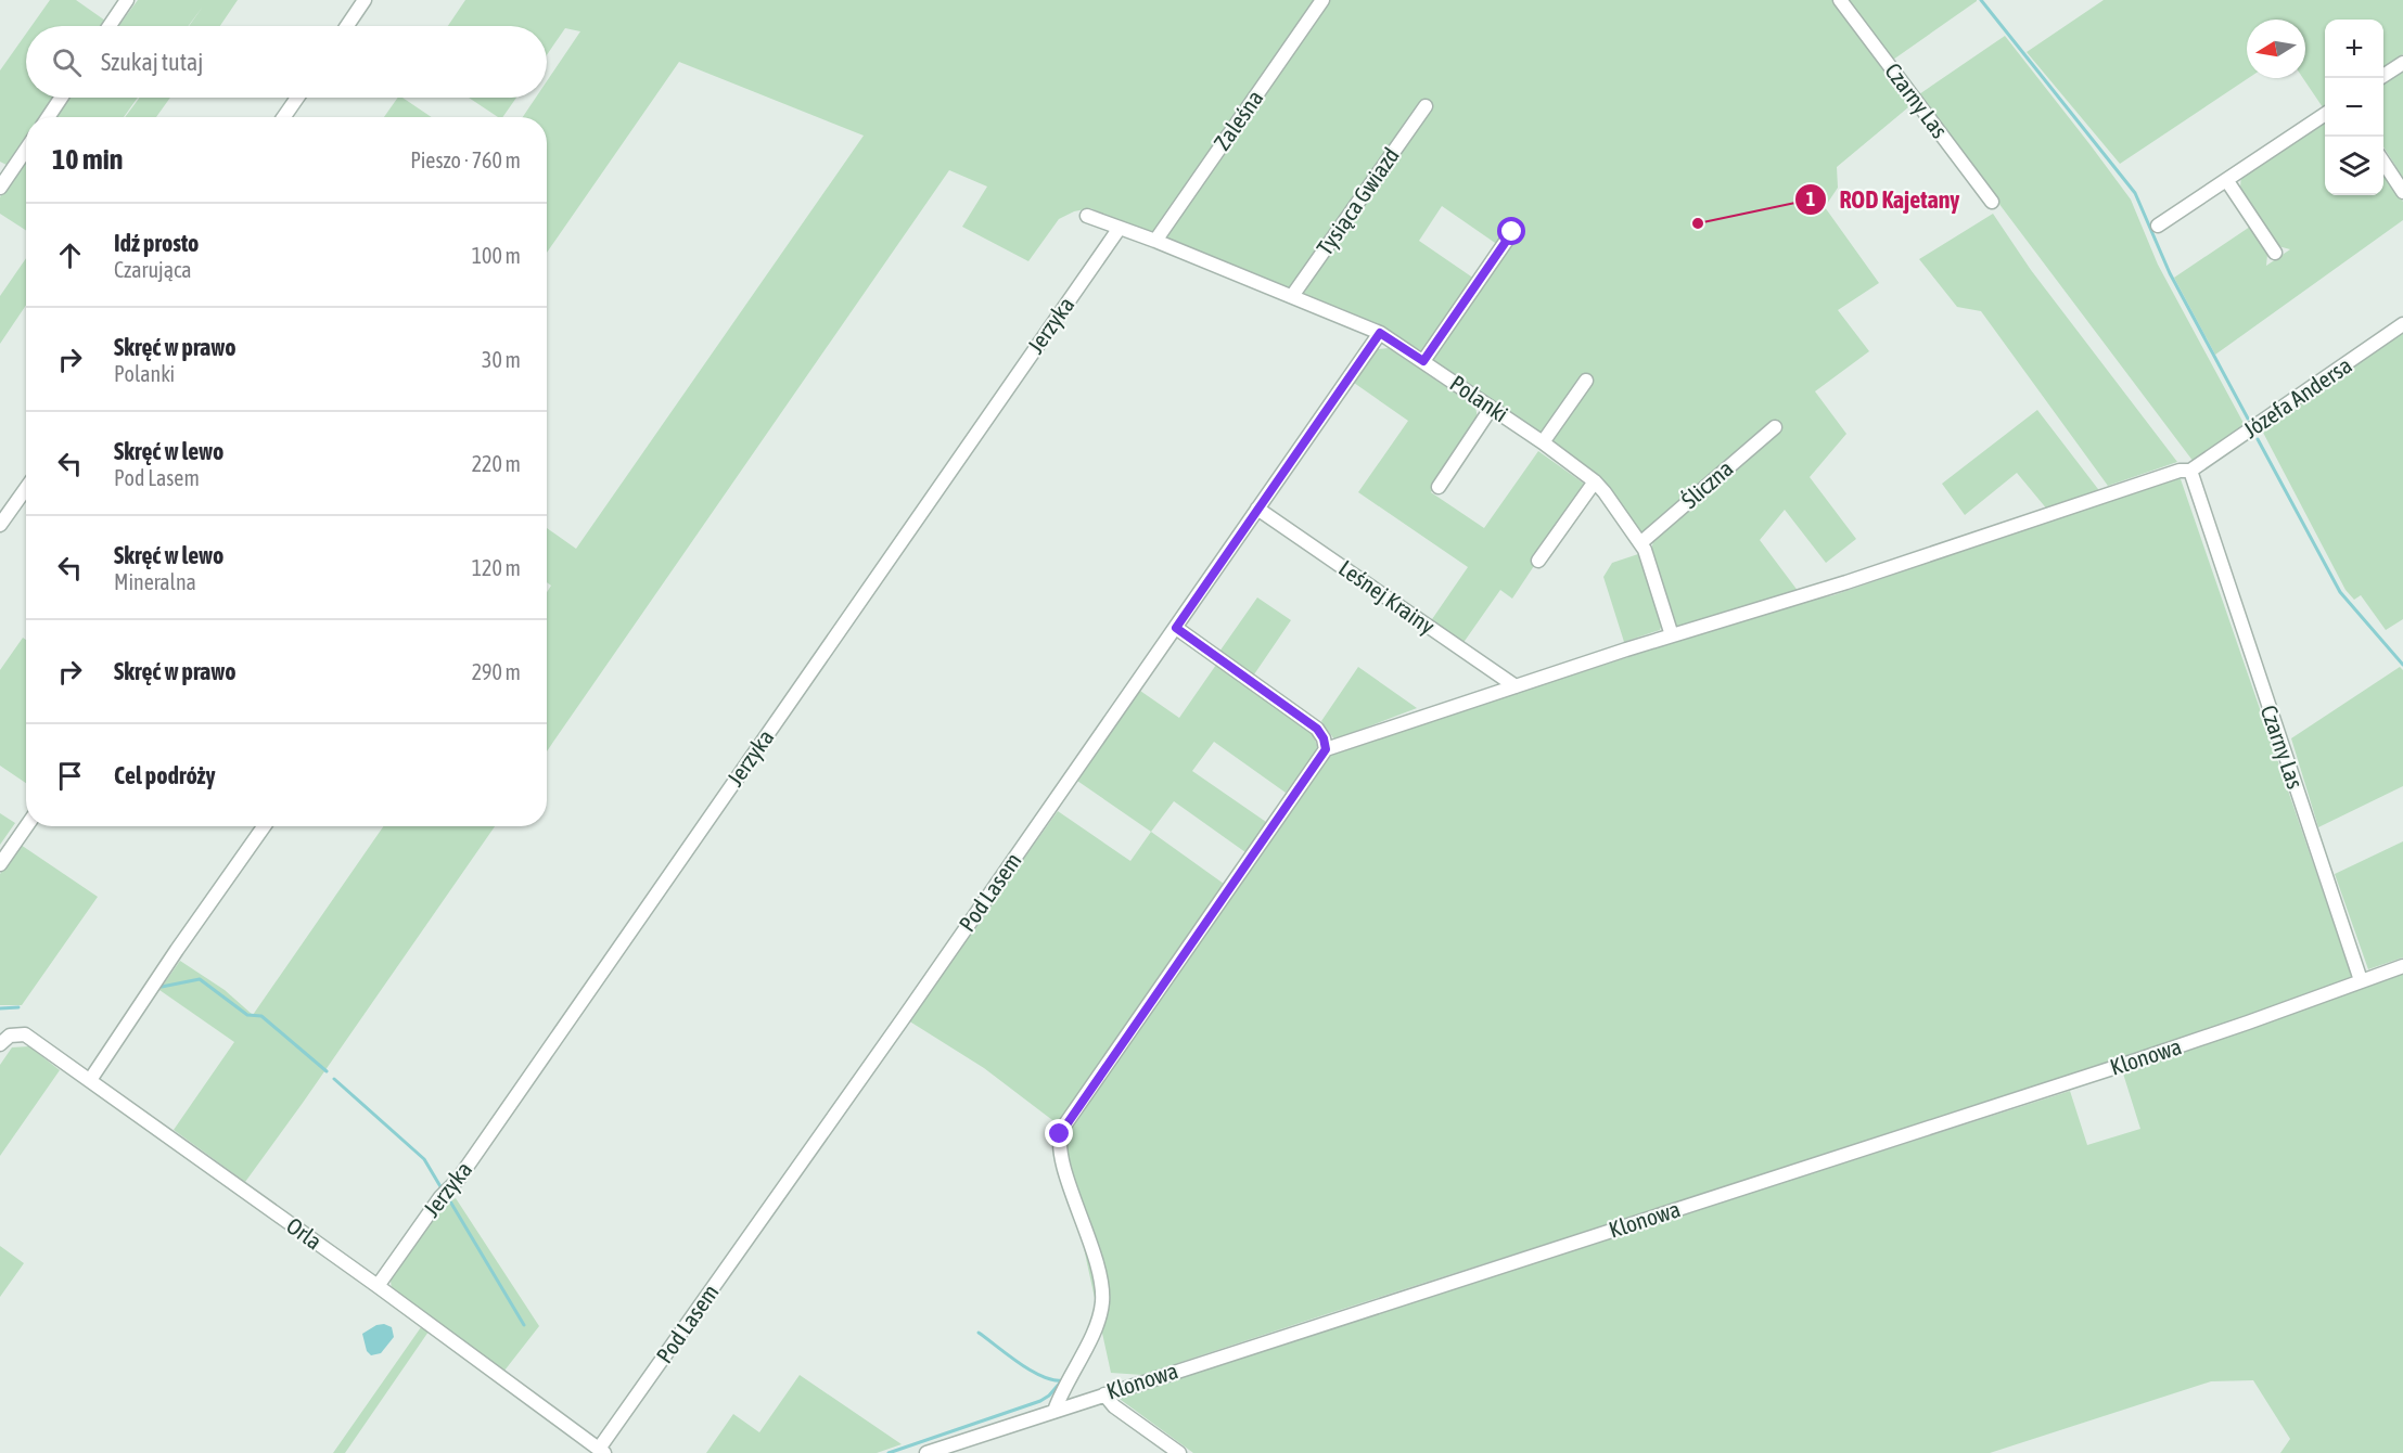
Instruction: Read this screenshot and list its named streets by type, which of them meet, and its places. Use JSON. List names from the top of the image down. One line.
{"streets":{"street":["Czarny Las","Zaleśna","Tysiąca Gwiazd","Jerzyka","Józefa Andersa","Polanki","Śliczna","Leśnej Krainy","Pod Lasem","Klonowa","Orla"]},"crossings":[["Czarny Las","Józefa Andersa"],["Czarny Las","Klonowa"],["Zaleśna","Polanki"],["Tysiąca Gwiazd","Polanki"],["Jerzyka","Polanki"],["Jerzyka","Orla"],["Polanki","Śliczna"],["Polanki","Pod Lasem"],["Leśnej Krainy","Pod Lasem"],["Pod Lasem","Orla"]],"places":["ROD Kajetany"],"north":"left","page":{"map_buttons":["+","−"],"search":"Szukaj tutaj","heading":["10 min","Pieszo · 760 m"],"list":[["Idź prosto","Czarująca","100 m"],["Skręć w prawo","Polanki","30 m"],["Skręć w lewo","Pod Lasem","220 m"],["Skręć w lewo","Mineralna","120 m"],["Skręć w prawo","290 m"],"Cel podróży"]}}
